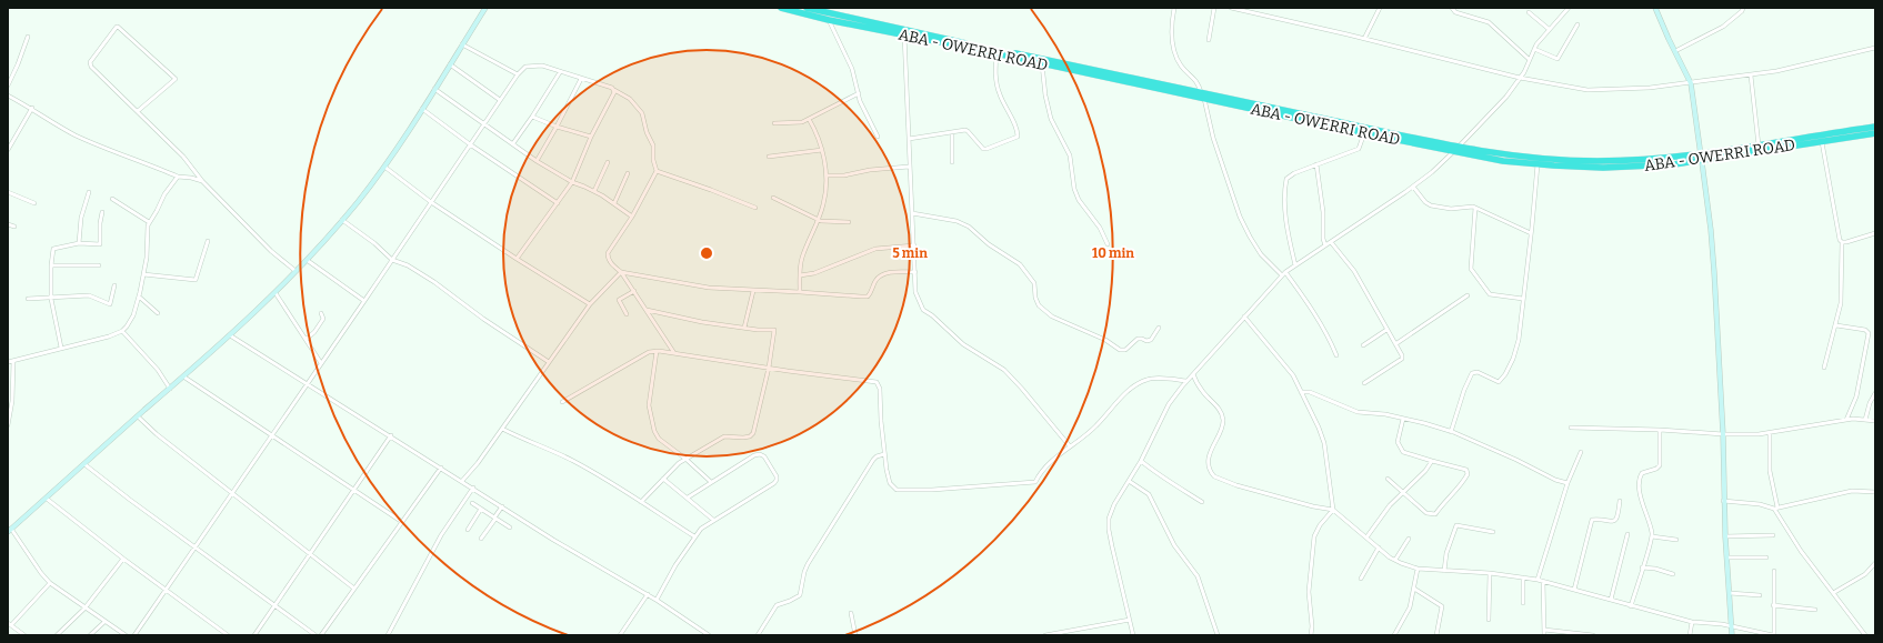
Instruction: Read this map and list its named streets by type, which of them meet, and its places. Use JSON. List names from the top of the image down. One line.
{"streets":{"highway":["ABA - OWERRI ROAD"]},"rings":["5 min","10 min"]}
